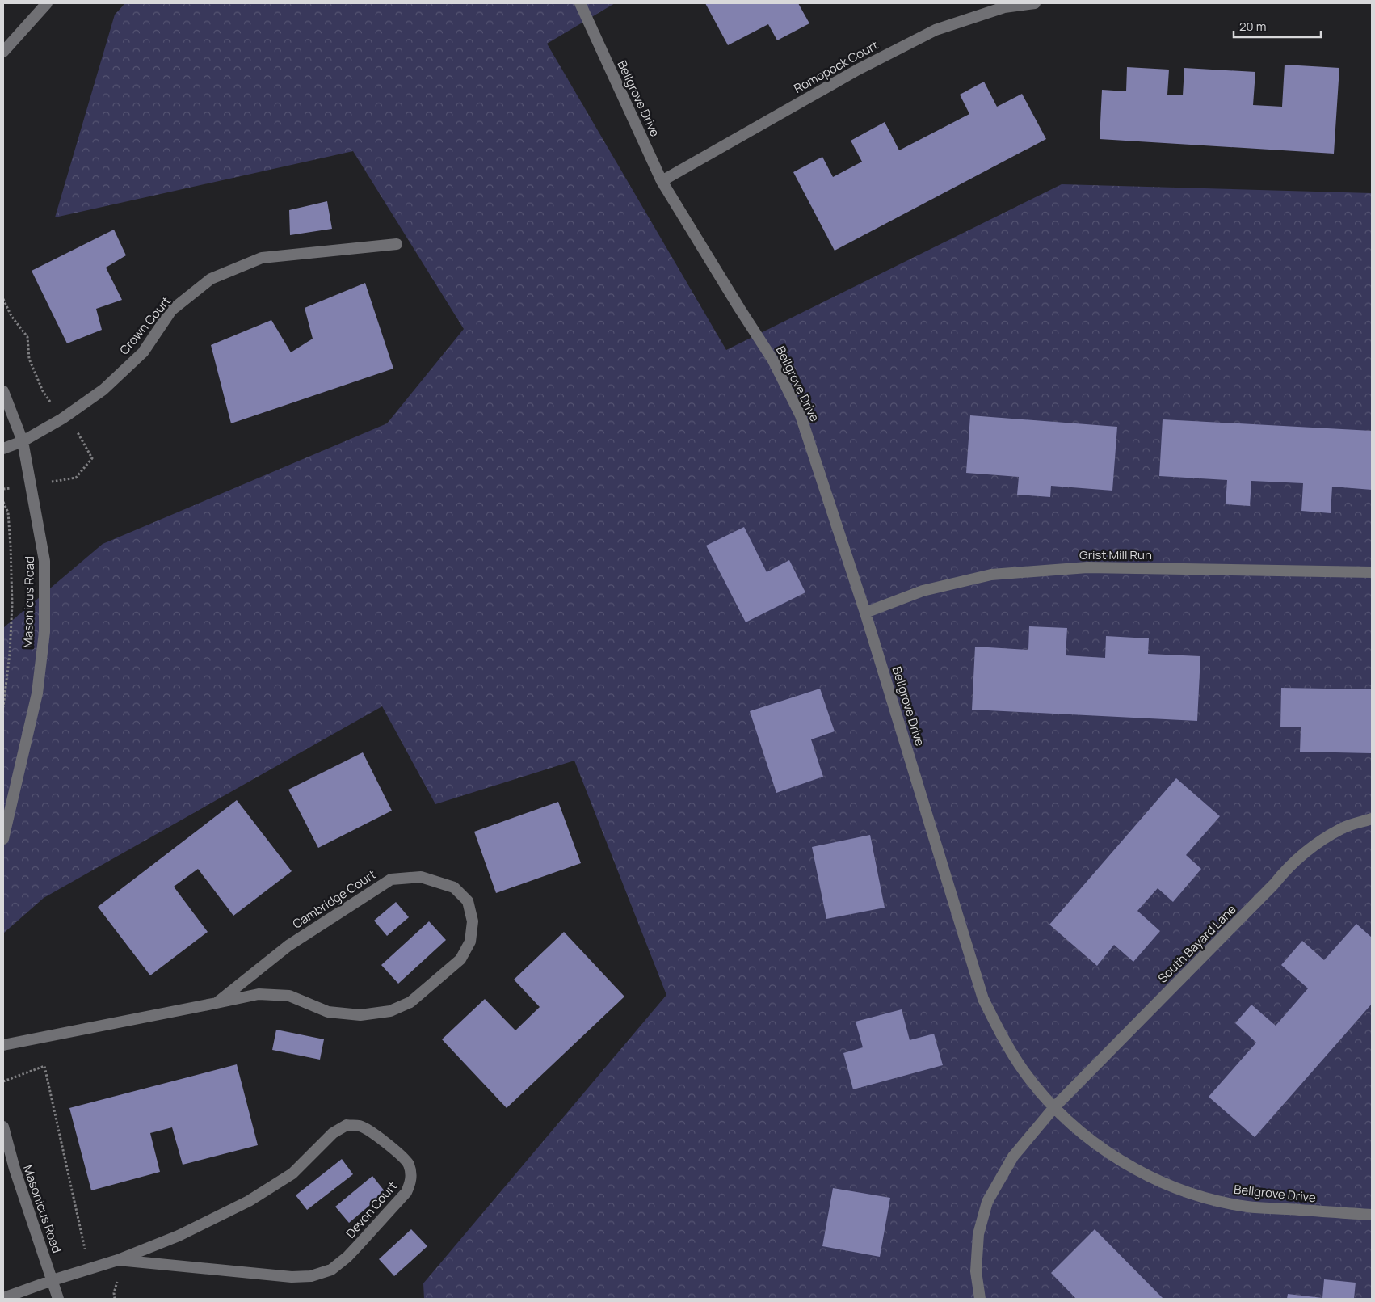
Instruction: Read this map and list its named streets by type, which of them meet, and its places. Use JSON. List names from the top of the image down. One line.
{"streets":{"street":["Romopock Court","Bellgrove Drive","Crown Court","Grist Mill Run","Masonicus Road","Cambridge Court","South Bayard Lane","Devon Court"]},"crossings":[["Romopock Court","Bellgrove Drive"],["Bellgrove Drive","Grist Mill Run"],["Bellgrove Drive","South Bayard Lane"],["Crown Court","Masonicus Road"],["Masonicus Road","Devon Court"]],"scale_bar":"20 m"}
